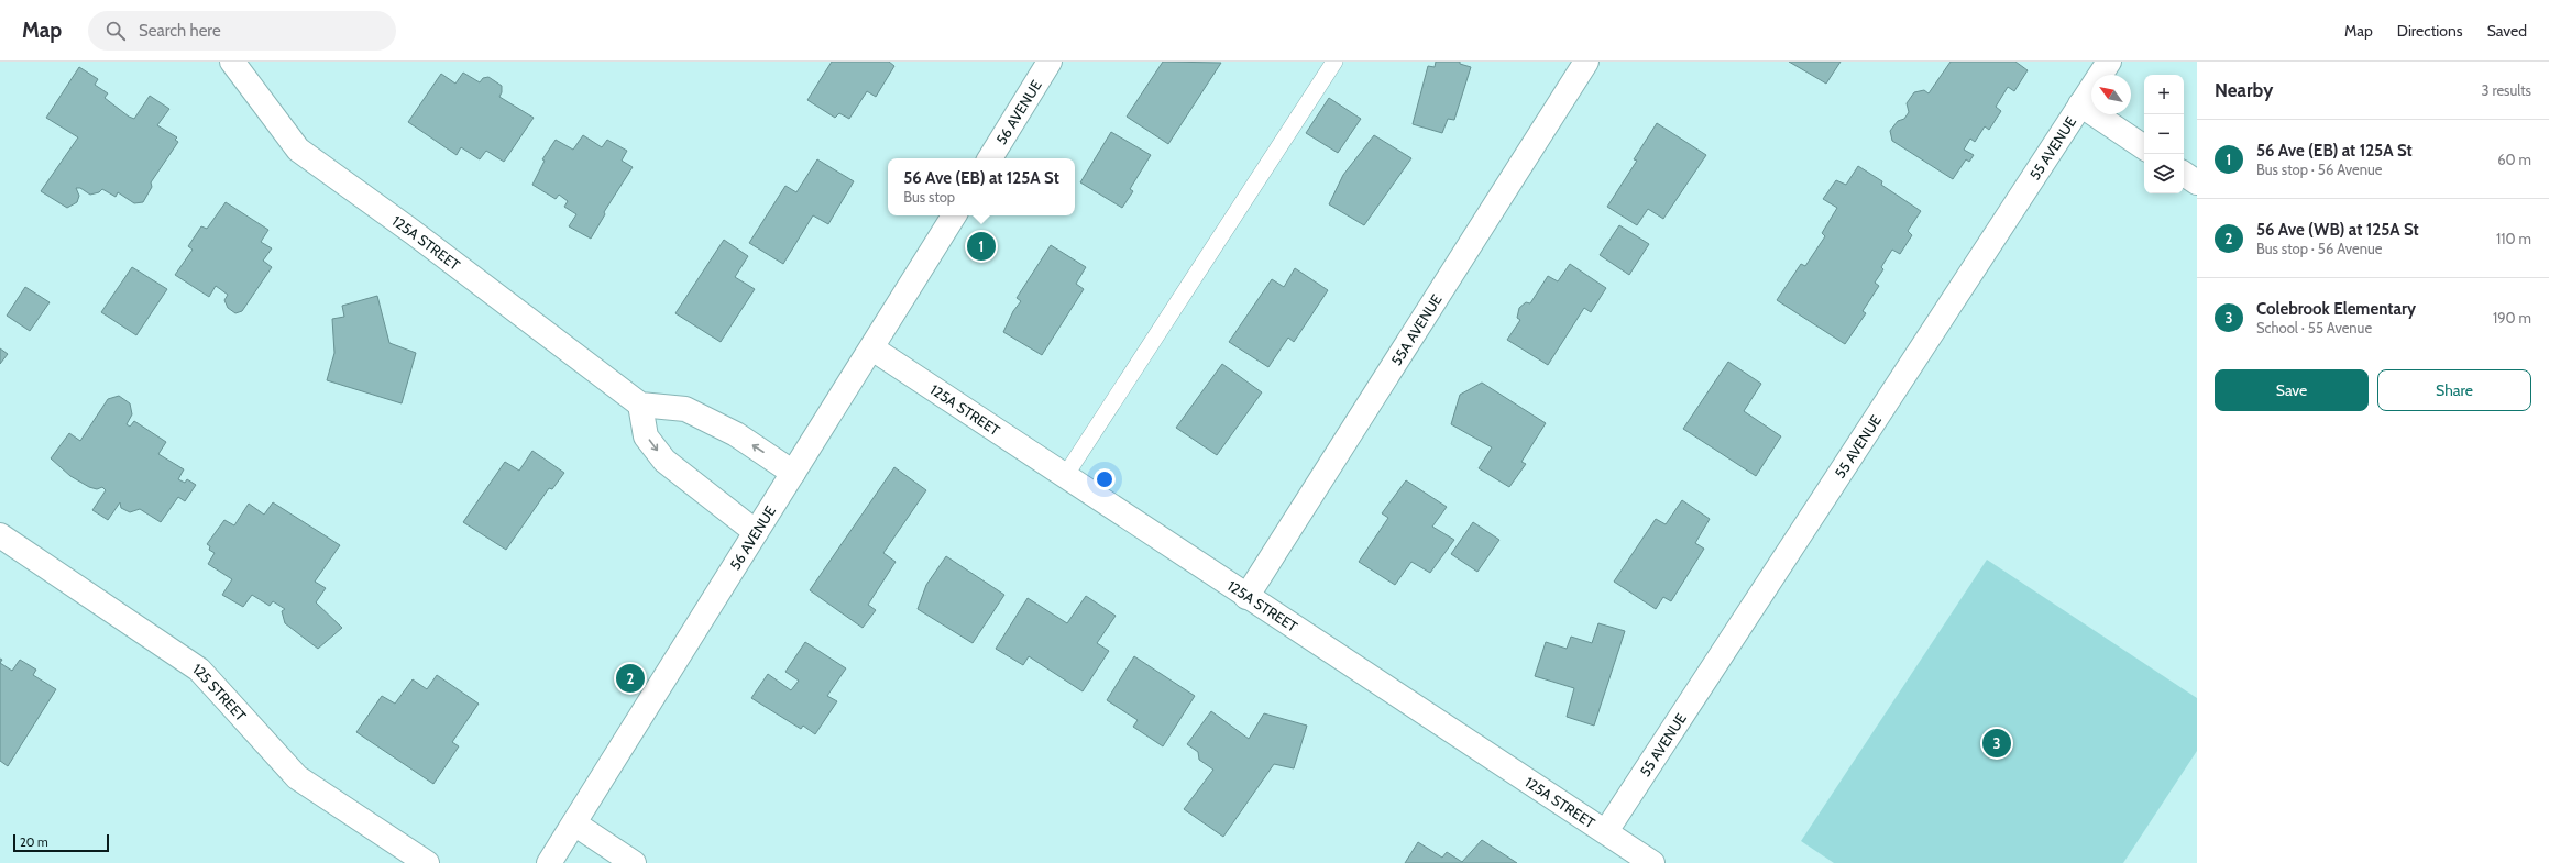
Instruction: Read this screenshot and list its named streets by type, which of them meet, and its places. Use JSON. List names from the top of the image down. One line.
{"streets":{"street":["56 AVENUE","55 AVENUE","125A STREET","55A AVENUE","125 STREET"]},"crossings":[["56 AVENUE","125A STREET"],["55 AVENUE","125A STREET"],["125A STREET","55A AVENUE"]],"scale_bar":"20 m","north":"top left","page":{"header":"Map","search":"Search here","nav":["Map","Directions","Saved"],"heading":["Nearby","3 results"],"map_buttons":["+","−"],"list":[{"mark":"1","name":"56 Ave (EB) at 125A St","note":"Bus stop · 56 Avenue","value":"60 m"},{"mark":"2","name":"56 Ave (WB) at 125A St","note":"Bus stop · 56 Avenue","value":"110 m"},{"mark":"3","name":"Colebrook Elementary","note":"School · 55 Avenue","value":"190 m"}],"popup":["56 Ave (EB) at 125A St","Bus stop"],"pins":["1","2","3"],"buttons":["Save","Share"],"scale":"20 m"}}
